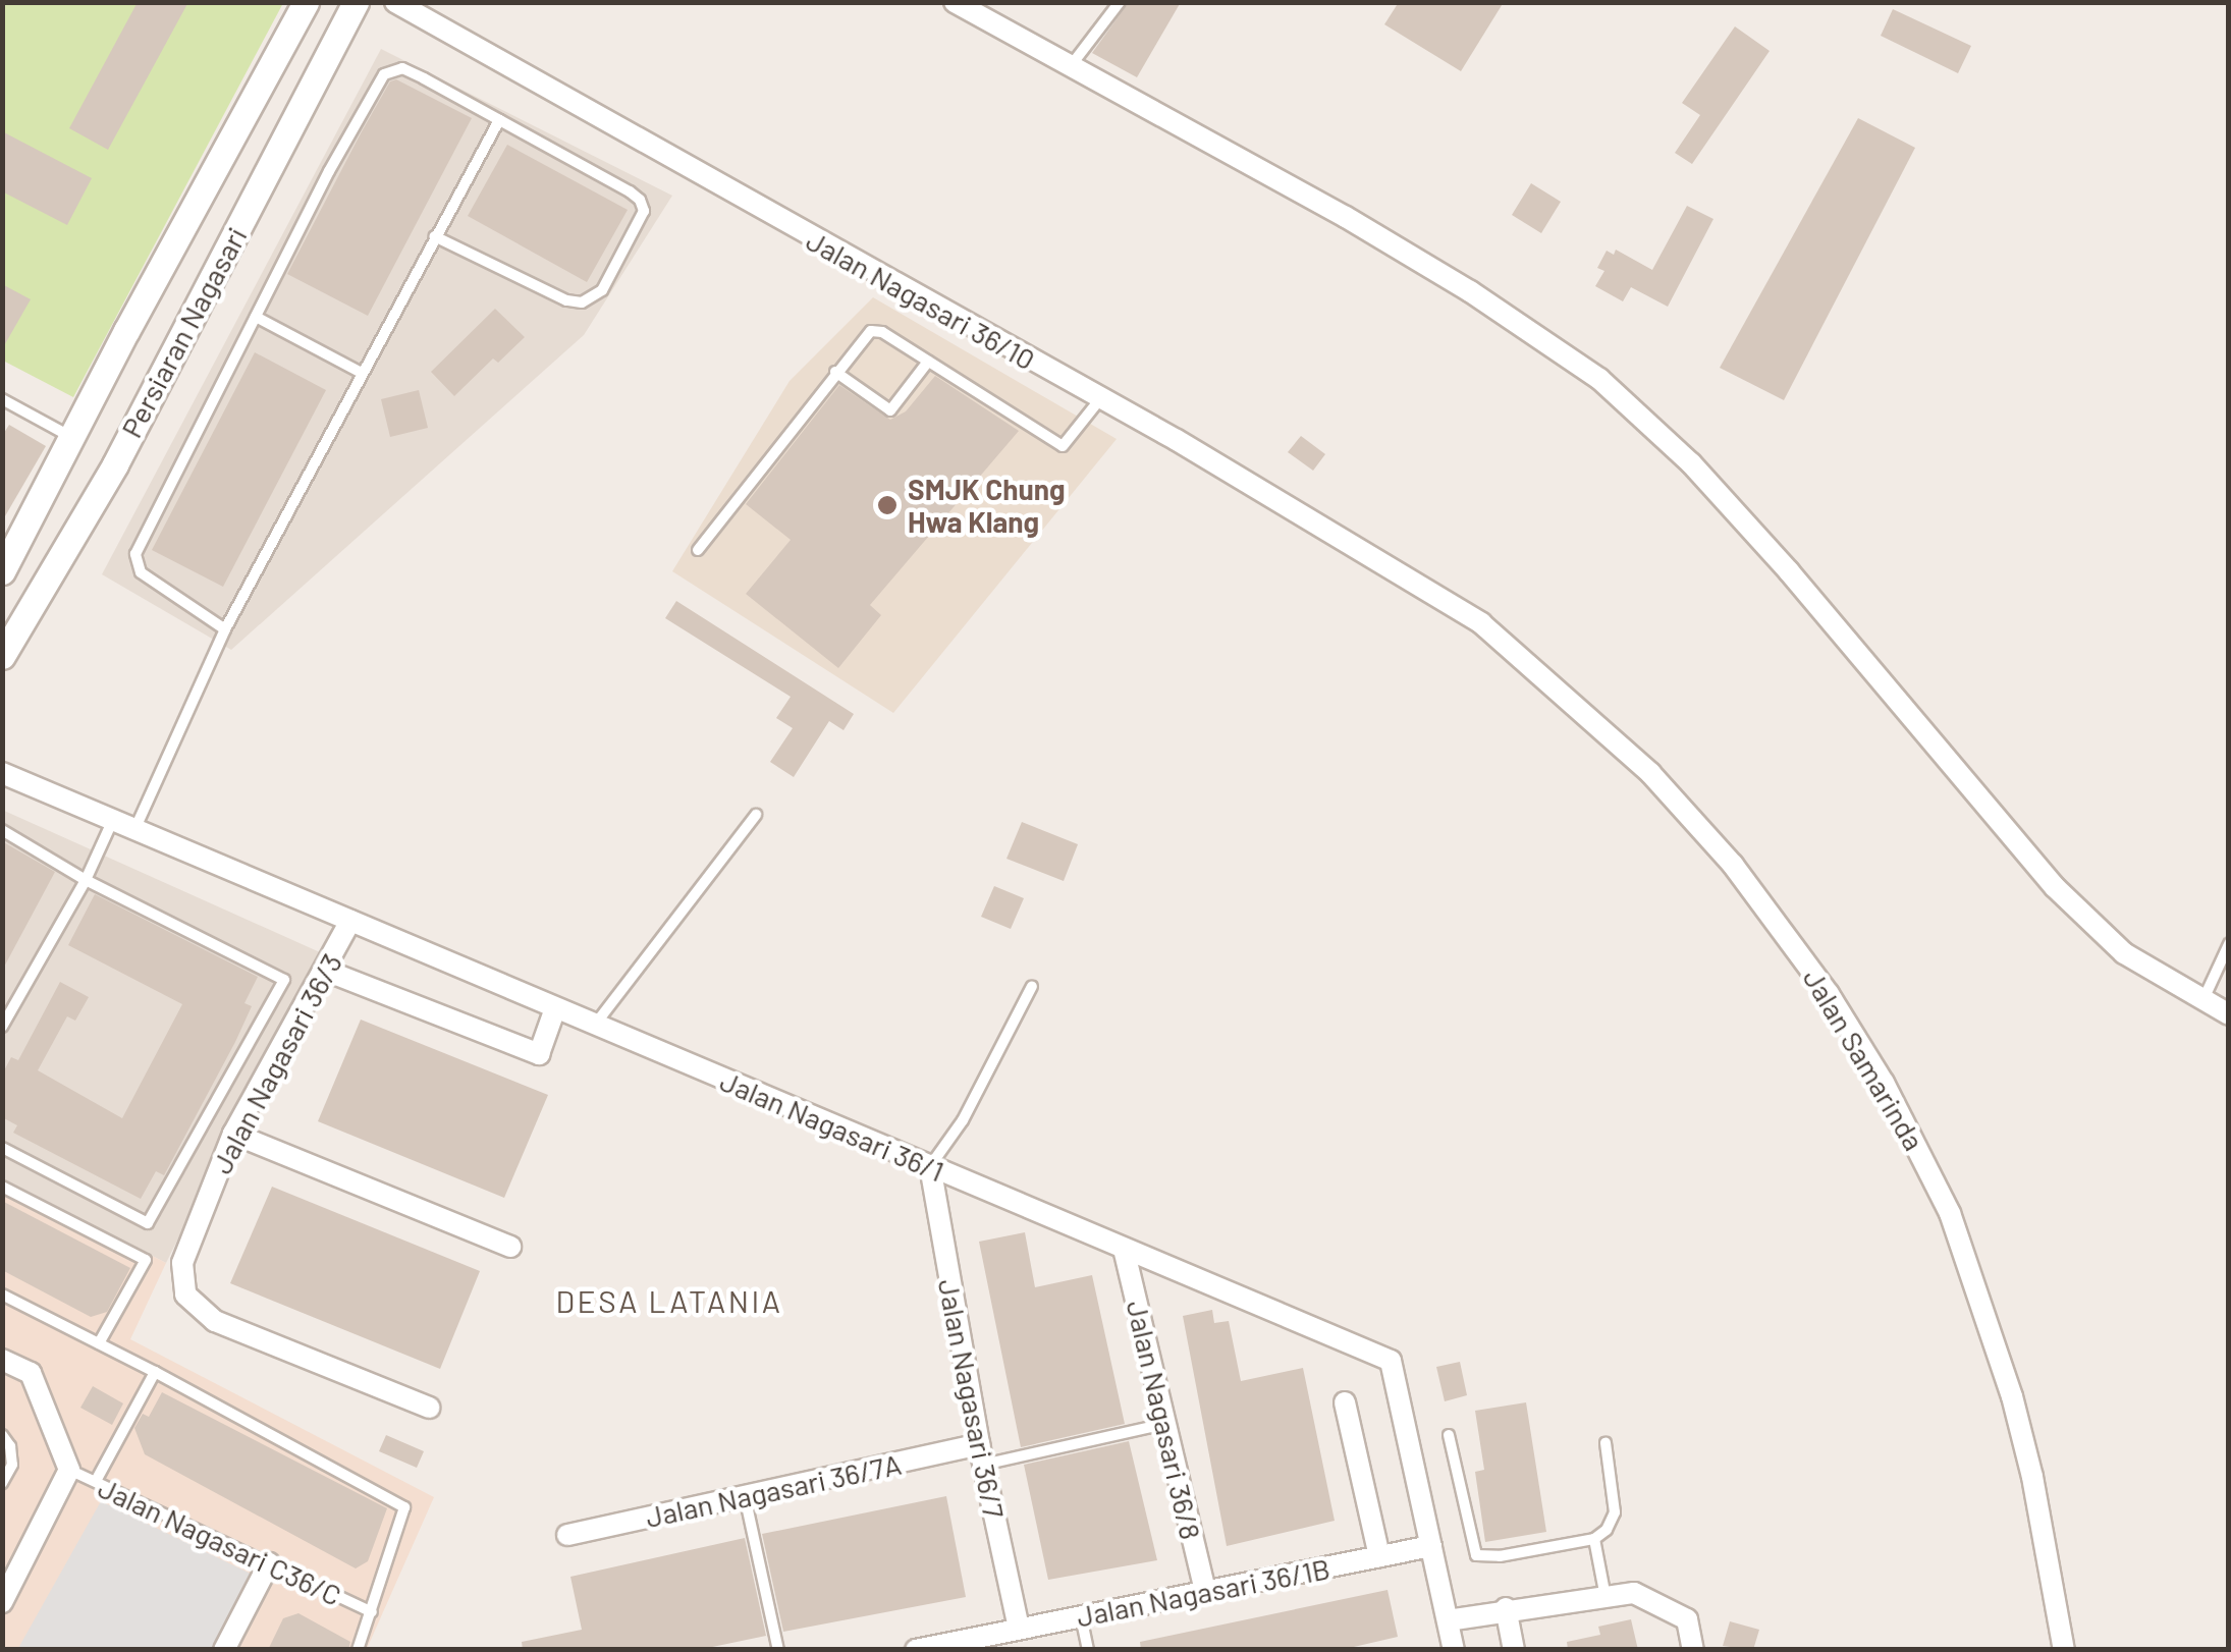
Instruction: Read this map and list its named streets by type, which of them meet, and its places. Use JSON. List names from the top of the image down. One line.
{"streets":{"street":["Jalan Nagasari 36/10","Persiaran Nagasari","Jalan Samarinda","Jalan Nagasari 36/3","Jalan Nagasari 36/1","Jalan Nagasari 36/7","Jalan Nagasari 36/8","Jalan Nagasari 36/7A","Jalan Nagasari 36/1B"],"lane":["Jalan Nagasari C36/C"]},"crossings":[["Jalan Nagasari 36/10","Jalan Samarinda"],["Jalan Nagasari 36/3","Jalan Nagasari 36/1"],["Jalan Nagasari 36/1","Jalan Nagasari 36/7"],["Jalan Nagasari 36/1","Jalan Nagasari 36/8"],["Jalan Nagasari 36/1","Jalan Nagasari 36/1B"],["Jalan Nagasari 36/7","Jalan Nagasari 36/7A"],["Jalan Nagasari 36/7","Jalan Nagasari 36/1B"],["Jalan Nagasari 36/8","Jalan Nagasari 36/1B"]],"districts":["DESA LATANIA"],"places":["SMJK Chung Hwa Klang"]}
